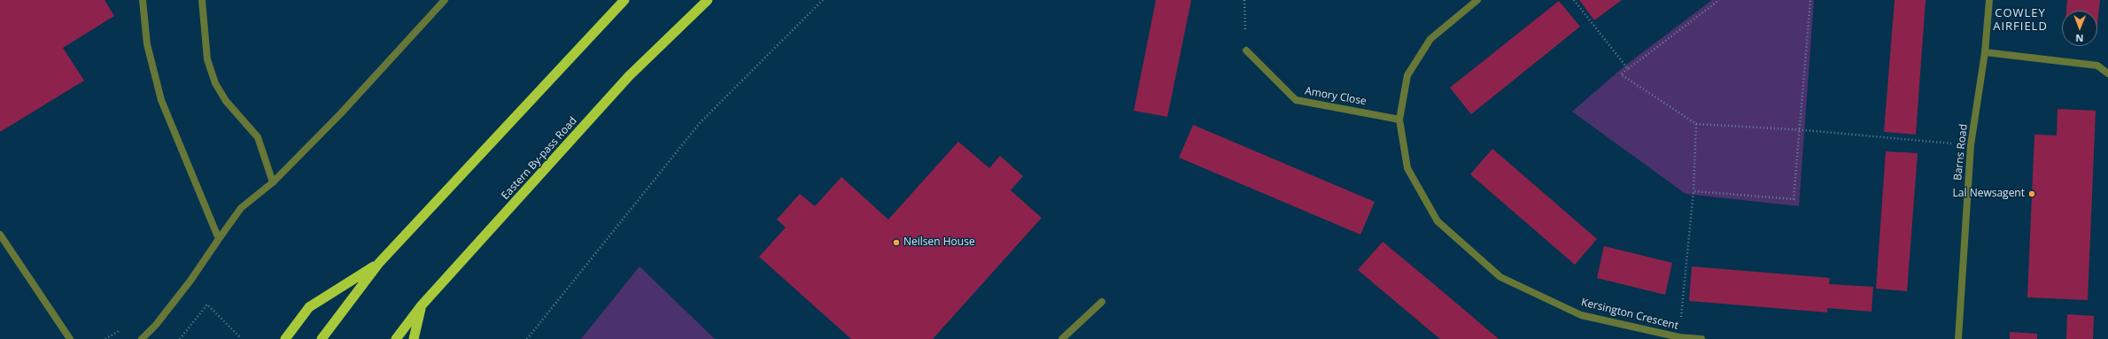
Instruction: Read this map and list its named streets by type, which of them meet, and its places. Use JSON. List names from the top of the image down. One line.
{"streets":{"highway":["Eastern By-pass Road"],"street":["Amory Close","Barns Road","Kersington Crescent"]},"crossings":[["Amory Close","Kersington Crescent"]],"districts":["COWLEY AIRFIELD"],"places":["Lal Newsagent","Neilsen House"],"north":"bottom"}
